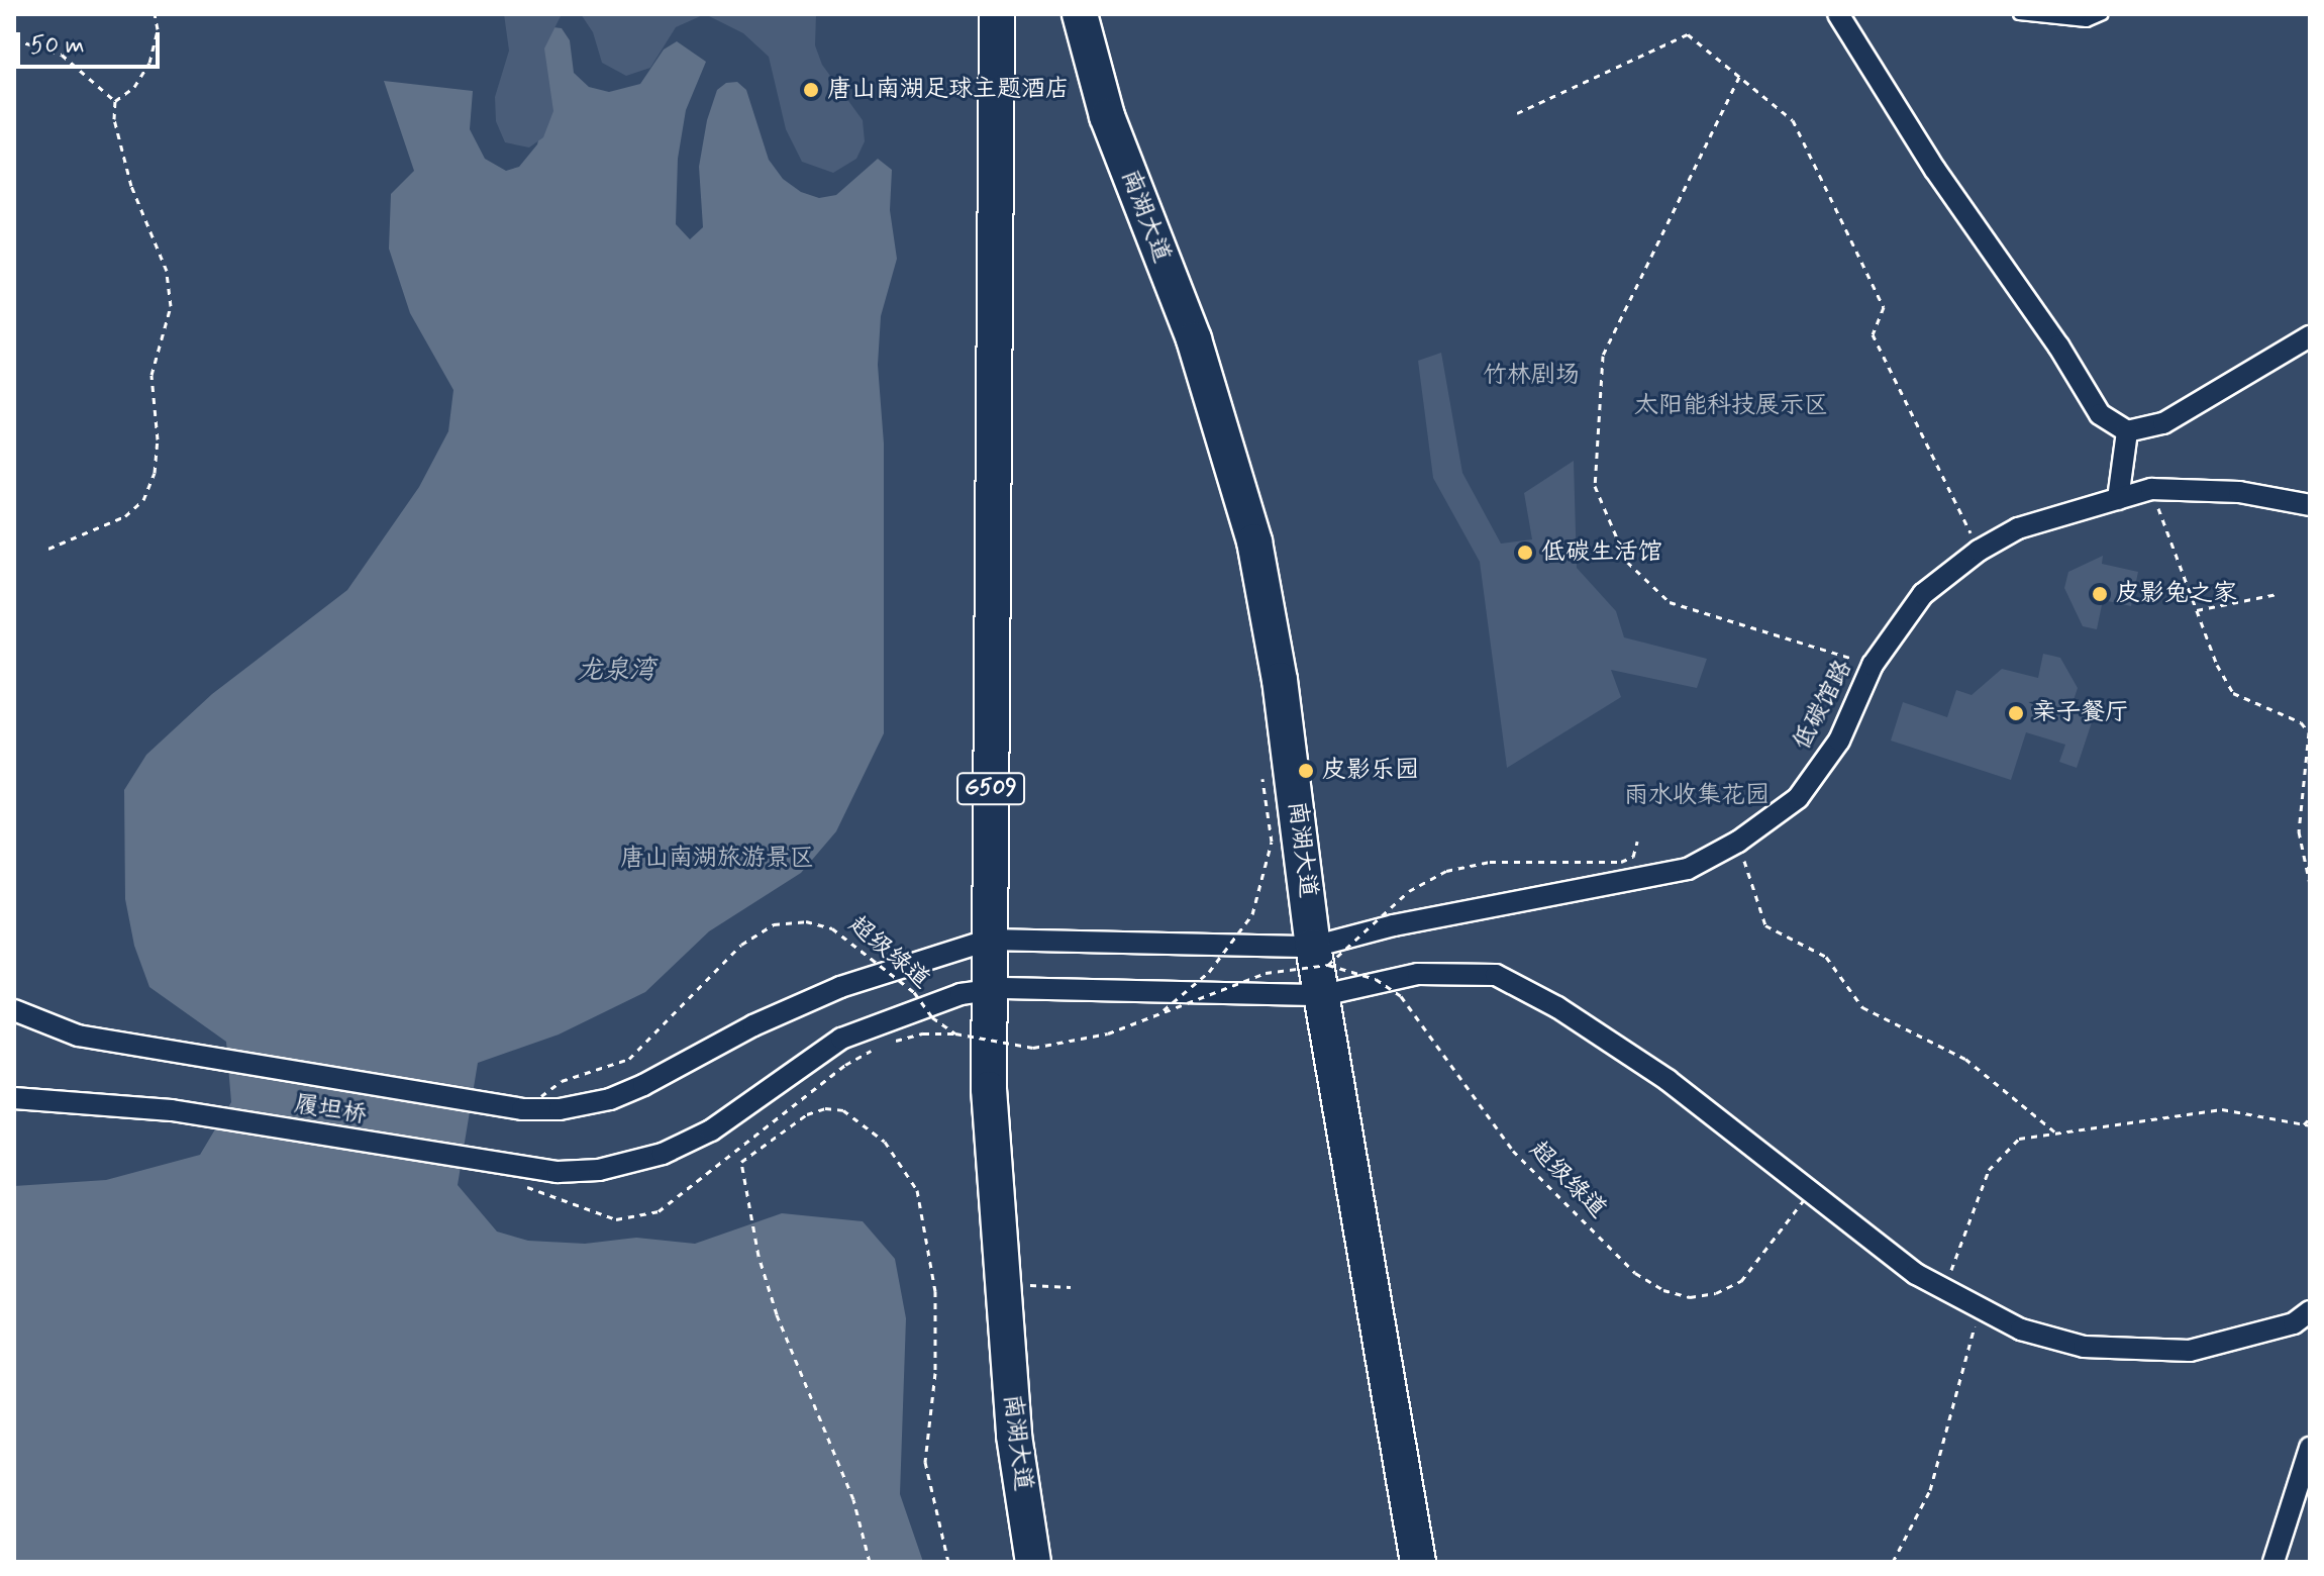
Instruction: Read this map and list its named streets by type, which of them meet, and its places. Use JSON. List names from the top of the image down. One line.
{"streets":{"highway":["南湖大道","G509"],"street":["低碳馆路","履坦桥"],"path":["超级绿道"]},"crossings":[["南湖大道","低碳馆路"],["南湖大道","超级绿道"],["南湖大道","履坦桥"],["低碳馆路","超级绿道"],["低碳馆路","履坦桥"],["超级绿道","履坦桥"]],"water":["龙泉湾"],"parks":["竹林剧场","太阳能科技展示区","雨水收集花园","唐山南湖旅游景区"],"places":["唐山南湖足球主题酒店","低碳生活馆","皮影兔之家","亲子餐厅","皮影乐园"],"scale_bar":"50 m"}
